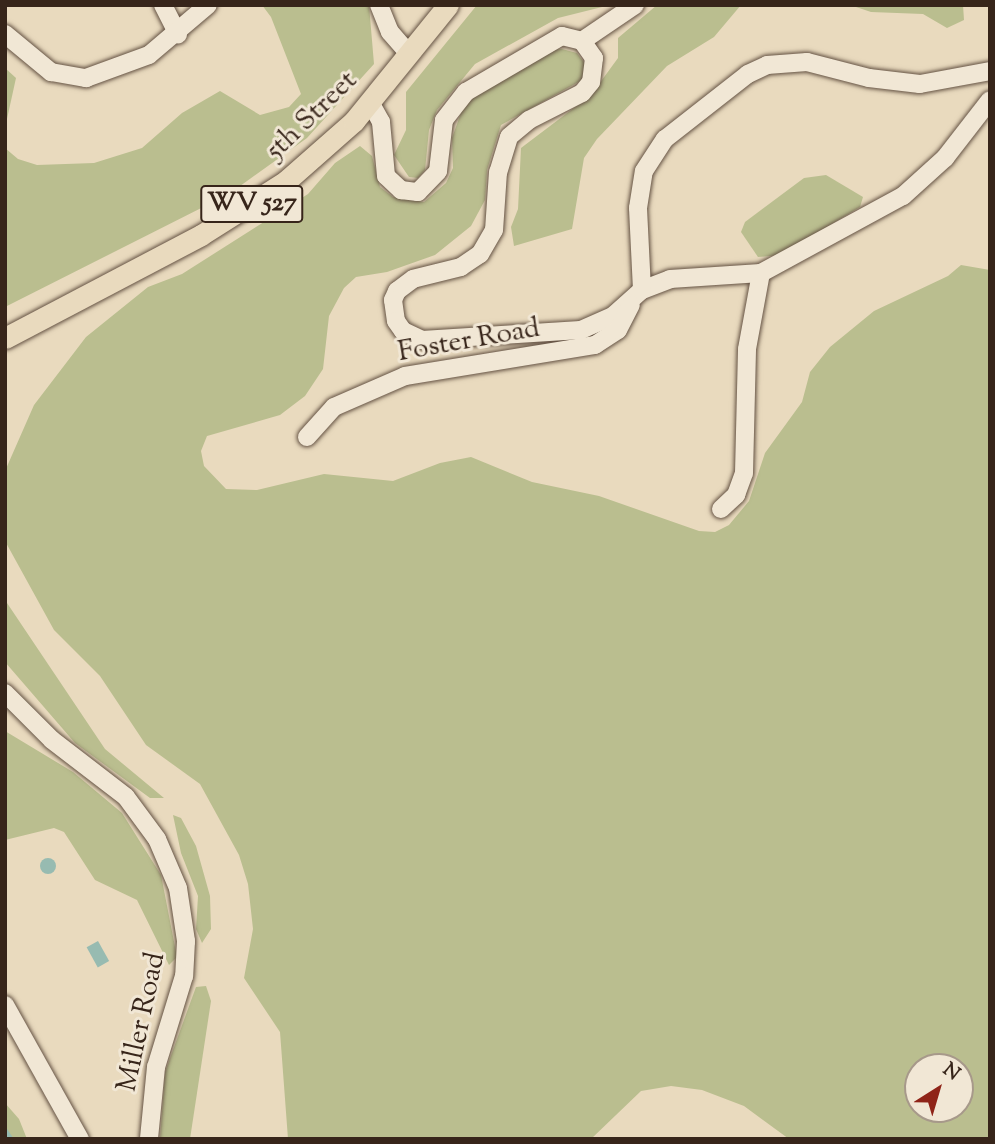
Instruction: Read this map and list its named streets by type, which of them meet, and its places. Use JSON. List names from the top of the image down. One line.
{"streets":{"main road":["5th Street","WV 527"],"street":["Foster Road","Miller Road"]},"north":"top right"}
